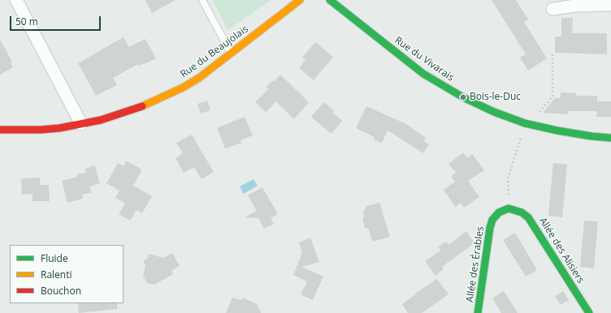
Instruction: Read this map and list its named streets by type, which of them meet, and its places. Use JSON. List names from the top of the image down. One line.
{"streets":{"street":["Rue du Beaujolais","Rue du Vivarais","Allée des Alisiers","Allée des Érables"]},"crossings":[["Allée des Alisiers","Allée des Érables"]],"places":["Bois-le-Duc"],"legend":["Fluide","Ralenti","Bouchon"],"scale_bar":"50 m"}
